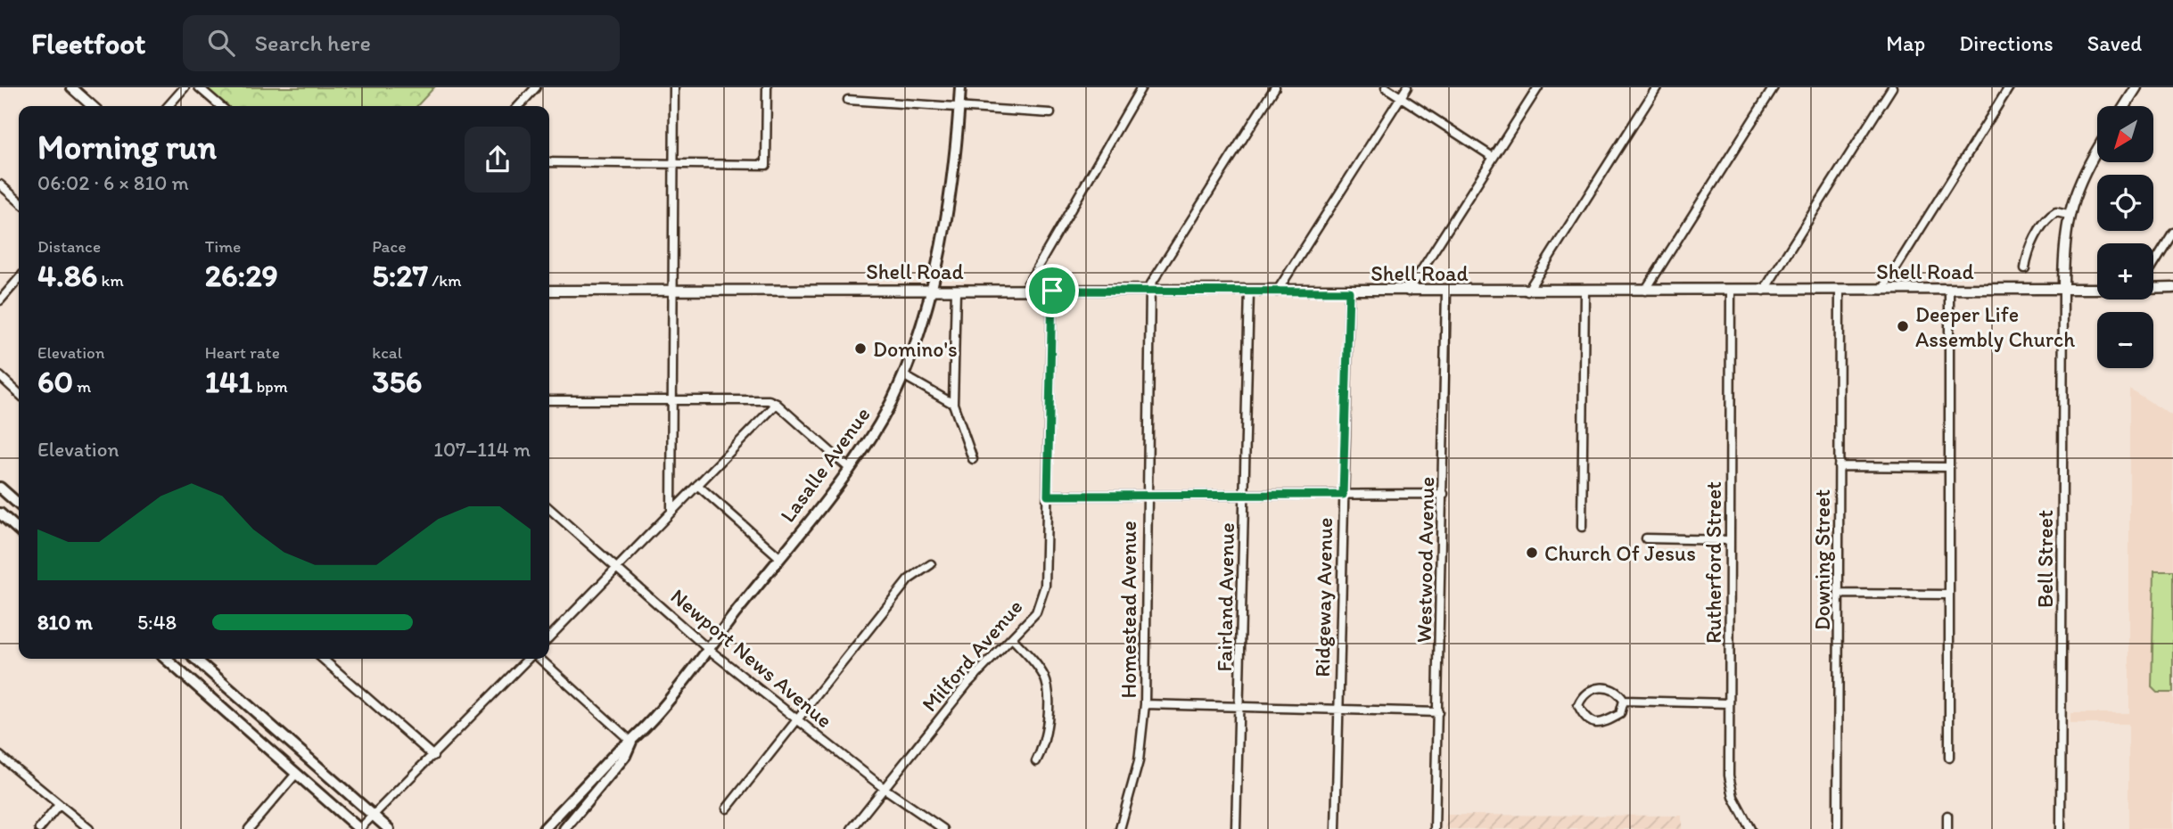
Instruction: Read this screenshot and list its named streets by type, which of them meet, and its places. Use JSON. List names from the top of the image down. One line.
{"streets":{"main road":["Lasalle Avenue"],"street":["Shell Road","Bell Street","Westwood Avenue","Downing Street","Rutherford Street","Fairland Avenue","Ridgeway Avenue","Homestead Avenue","Milford Avenue","Newport News Avenue"]},"crossings":[["Shell Road","Lasalle Avenue"],["Shell Road","Bell Street"],["Shell Road","Westwood Avenue"],["Shell Road","Downing Street"],["Shell Road","Rutherford Street"],["Shell Road","Fairland Avenue"],["Shell Road","Ridgeway Avenue"],["Shell Road","Homestead Avenue"],["Shell Road","Milford Avenue"],["Lasalle Avenue","Newport News Avenue"],["Milford Avenue","Newport News Avenue"]],"places":["Deeper Life Assembly Church","Domino's","Church Of Jesus"],"north":"bottom left","page":{"header":"Fleetfoot","search":"Search here","nav":["Map","Directions","Saved"],"map_buttons":["+","−"],"heading":["Morning run","06:02 · 6 × 810 m"],"stats":[["Distance","4.86 km"],["Time","26:29"],["Pace","5:27 /km"],["Elevation","60 m"],["Heart rate","141 bpm"],["kcal","356"]],"chart":["Elevation","107–114 m"],"list":[{"name":"810 m","note":"5:48"}]}}
